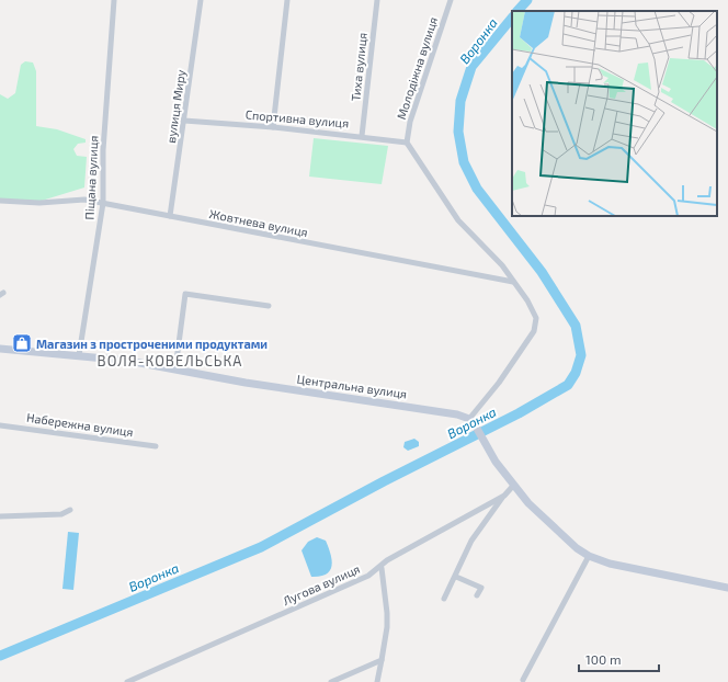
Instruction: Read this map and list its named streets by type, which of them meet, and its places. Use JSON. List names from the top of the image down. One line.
{"streets":{"street":["Тиха вулиця","Молодіжна вулиця","вулиця Миру","Спортивна вулиця","Піщана вулиця","Жовтнева вулиця","Центральна вулиця","Набережна вулиця","Лугова вулиця"]},"crossings":[["Тиха вулиця","Спортивна вулиця"],["Молодіжна вулиця","Спортивна вулиця"],["вулиця Миру","Спортивна вулиця"],["вулиця Миру","Жовтнева вулиця"],["Піщана вулиця","Жовтнева вулиця"],["Піщана вулиця","Центральна вулиця"]],"districts":["ВОЛЯ-КОВЕЛЬСЬКА"],"water":["Воронка"],"places":{"shop":["Магазин з простроченими продуктами"]},"scale_bar":"100 m"}
